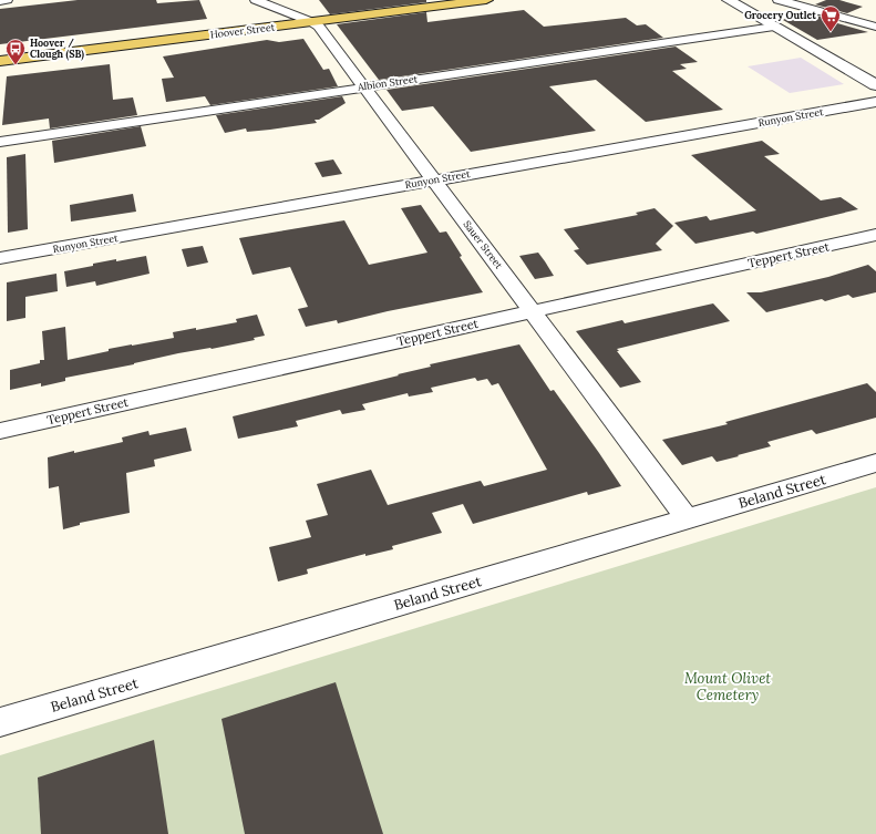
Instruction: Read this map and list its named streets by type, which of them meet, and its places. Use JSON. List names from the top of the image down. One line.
{"streets":{"main road":["Hoover Street"],"street":["Albion Street","Runyon Street","Sauer Street","Teppert Street","Beland Street"]},"crossings":[["Hoover Street","Sauer Street"],["Albion Street","Sauer Street"],["Runyon Street","Sauer Street"],["Sauer Street","Teppert Street"],["Sauer Street","Beland Street"]],"parks":["Mount Olivet Cemetery"],"places":{"supermarket":["Grocery Outlet"],"bus stop":["Hoover / Clough (SB)"]}}
